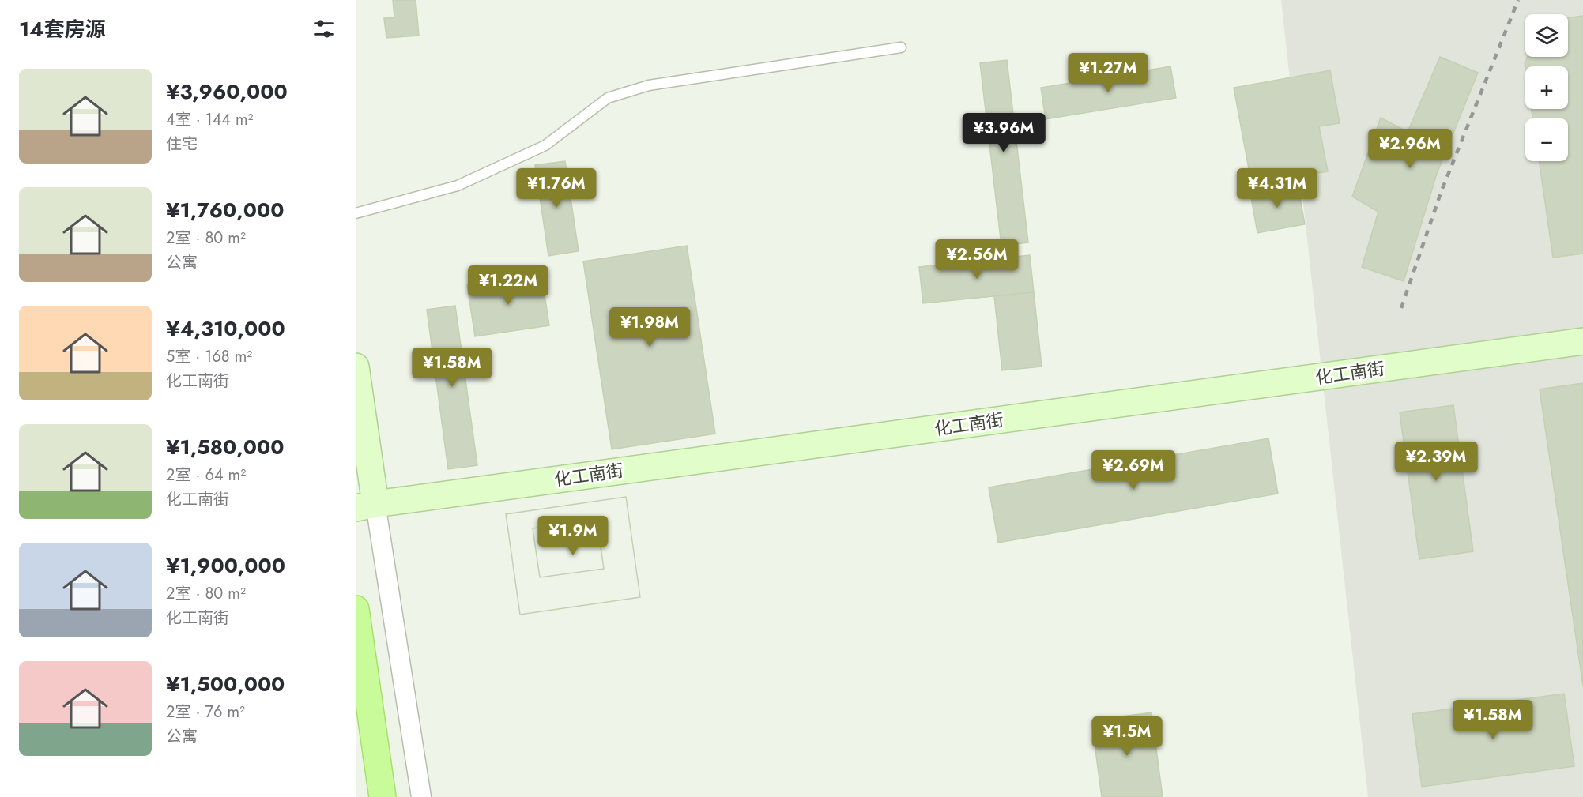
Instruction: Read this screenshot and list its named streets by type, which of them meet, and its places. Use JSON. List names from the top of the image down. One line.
{"streets":{"street":["化工南街"]},"page":{"heading":"14套房源","map_buttons":["+","−"],"price":["¥1.27M","¥3.96M","¥2.96M","¥1.76M","¥4.31M","¥2.56M","¥1.22M","¥1.98M","¥1.58M","¥2.39M","¥2.69M","¥1.9M","¥1.58M","¥1.5M"],"list":[{"name":"¥3,960,000","note":"4室 · 144 m² · 住宅"},{"name":"¥1,760,000","note":"2室 · 80 m² · 公寓"},{"name":"¥4,310,000","note":"5室 · 168 m² · 化工南街"},{"name":"¥1,580,000","note":"2室 · 64 m² · 化工南街"},{"name":"¥1,900,000","note":"2室 · 80 m² · 化工南街"},{"name":"¥1,500,000","note":"2室 · 76 m² · 公寓"}]}}
